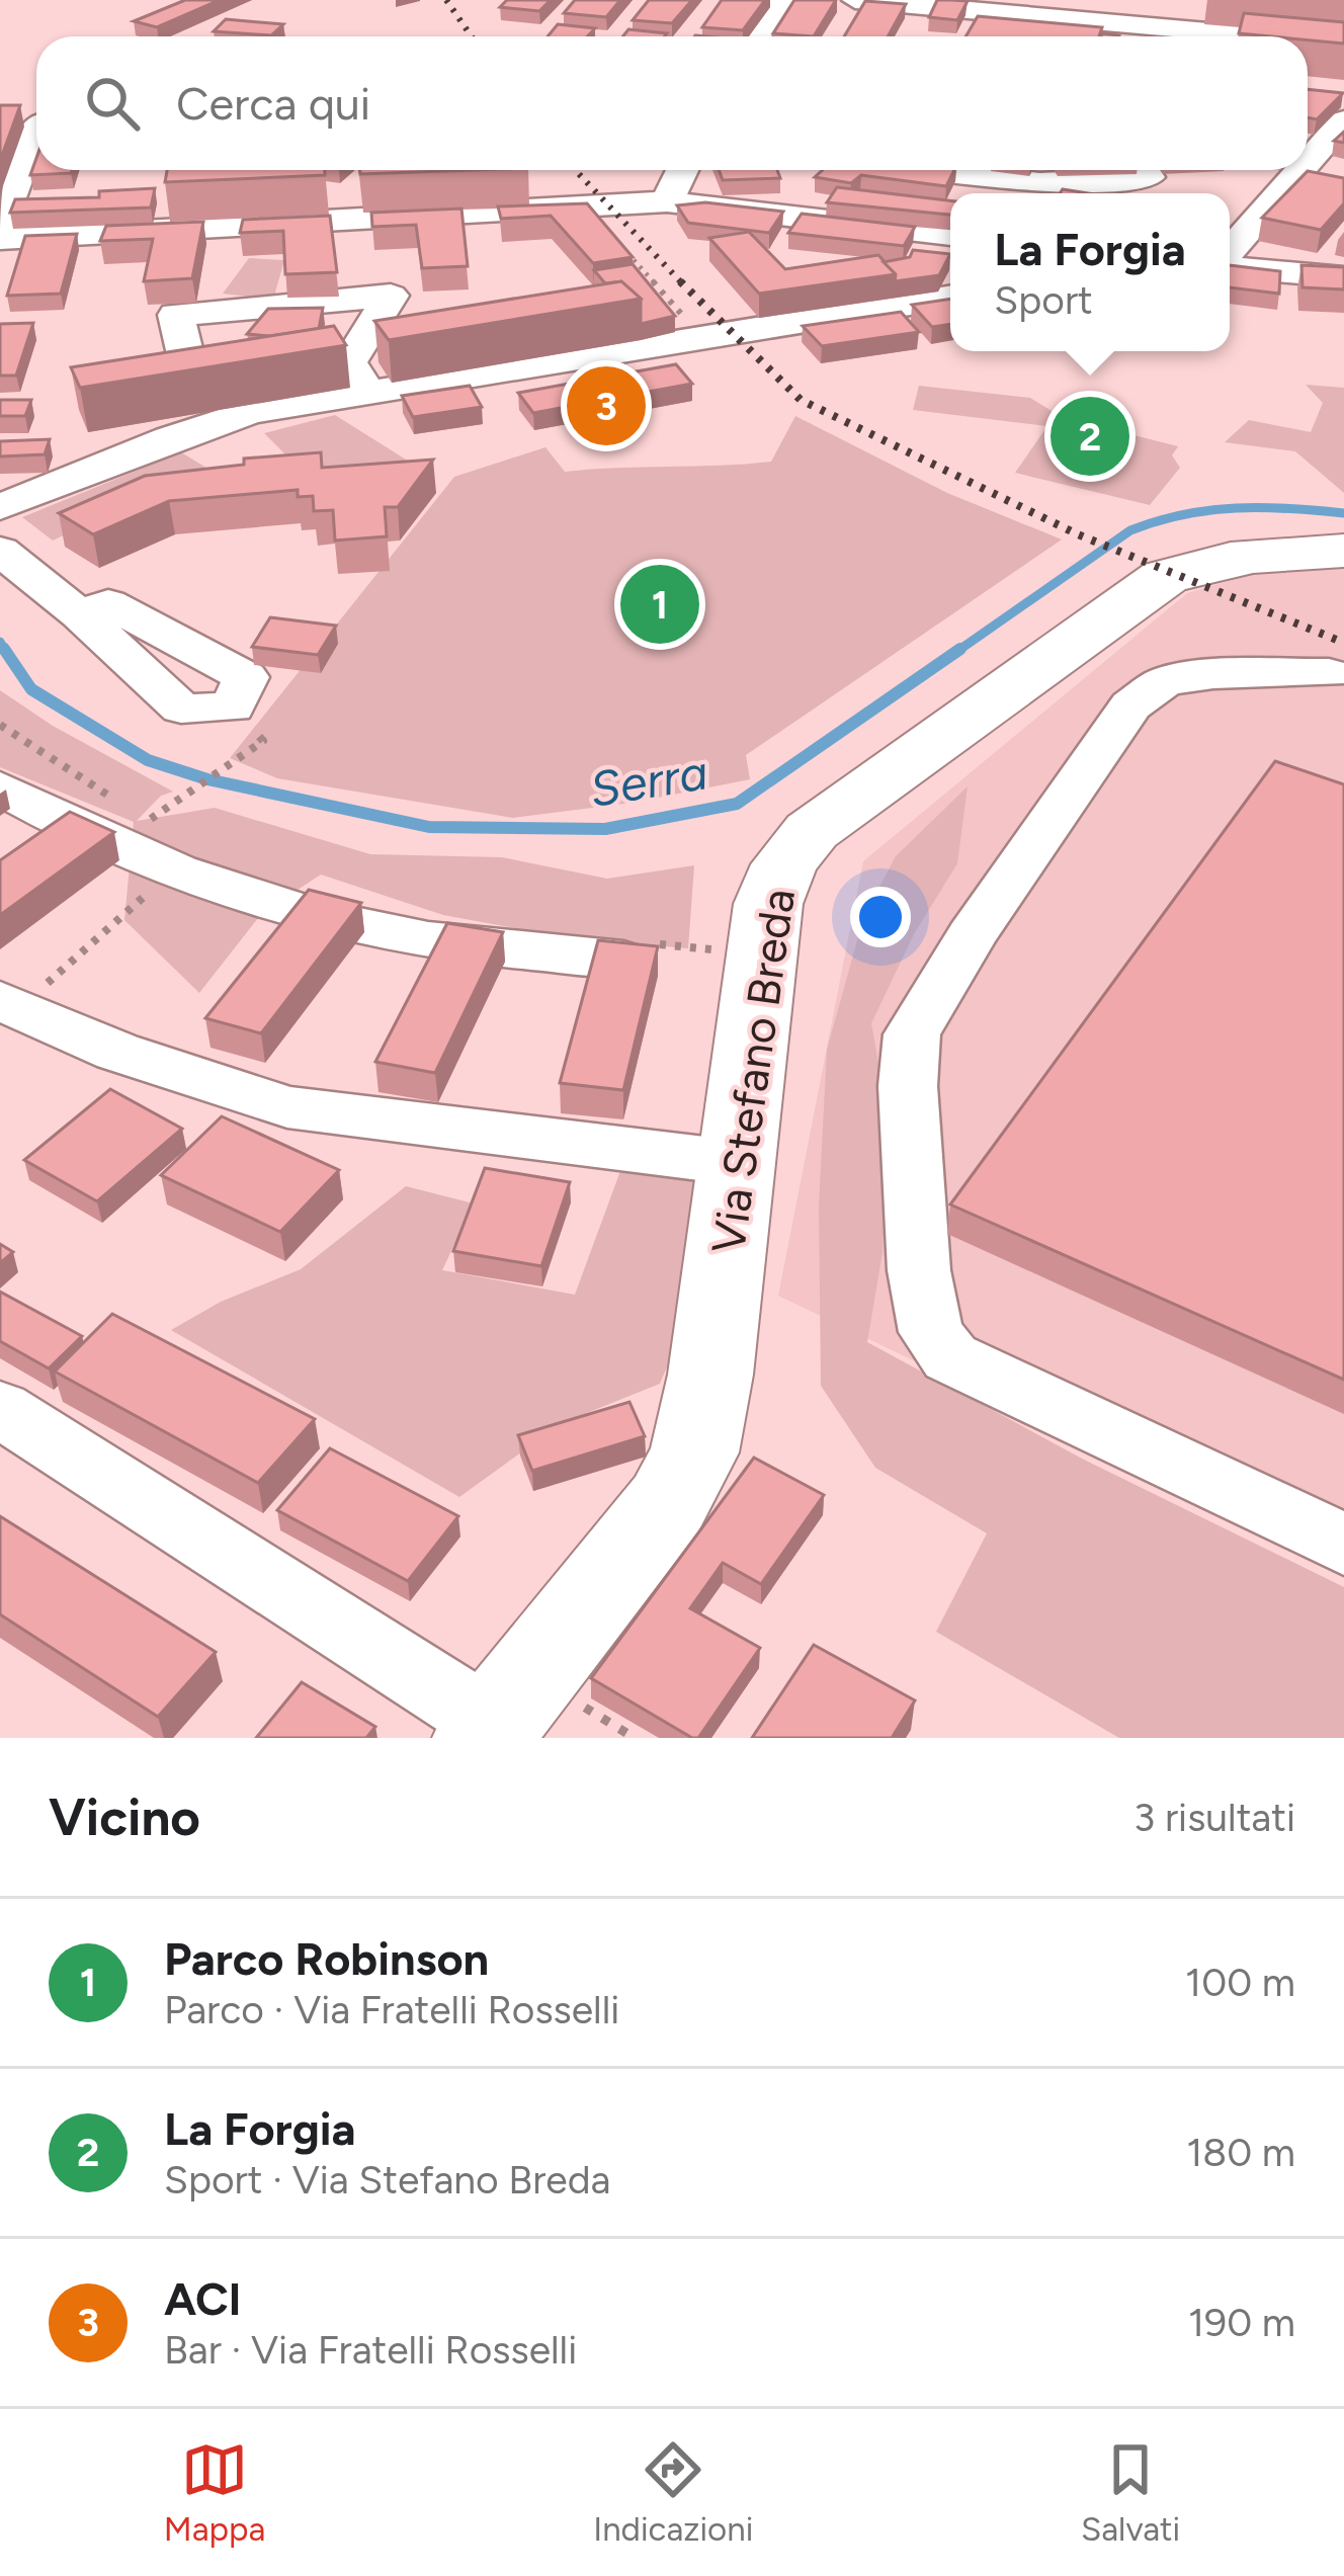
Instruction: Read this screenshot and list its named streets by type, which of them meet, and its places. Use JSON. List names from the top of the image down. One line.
{"streets":{"main road":["Via Stefano Breda"]},"water":["Serra"],"page":{"search":"Cerca qui","popup":["La Forgia","Sport"],"pins":["3","2","1"],"heading":["Vicino","3 risultati"],"list":[{"mark":"1","name":"Parco Robinson","note":"Parco · Via Fratelli Rosselli","value":"100 m"},{"mark":"2","name":"La Forgia","note":"Sport · Via Stefano Breda","value":"180 m"},{"mark":"3","name":"ACI","note":"Bar · Via Fratelli Rosselli","value":"190 m"}],"nav":["Mappa","Indicazioni","Salvati"]}}
